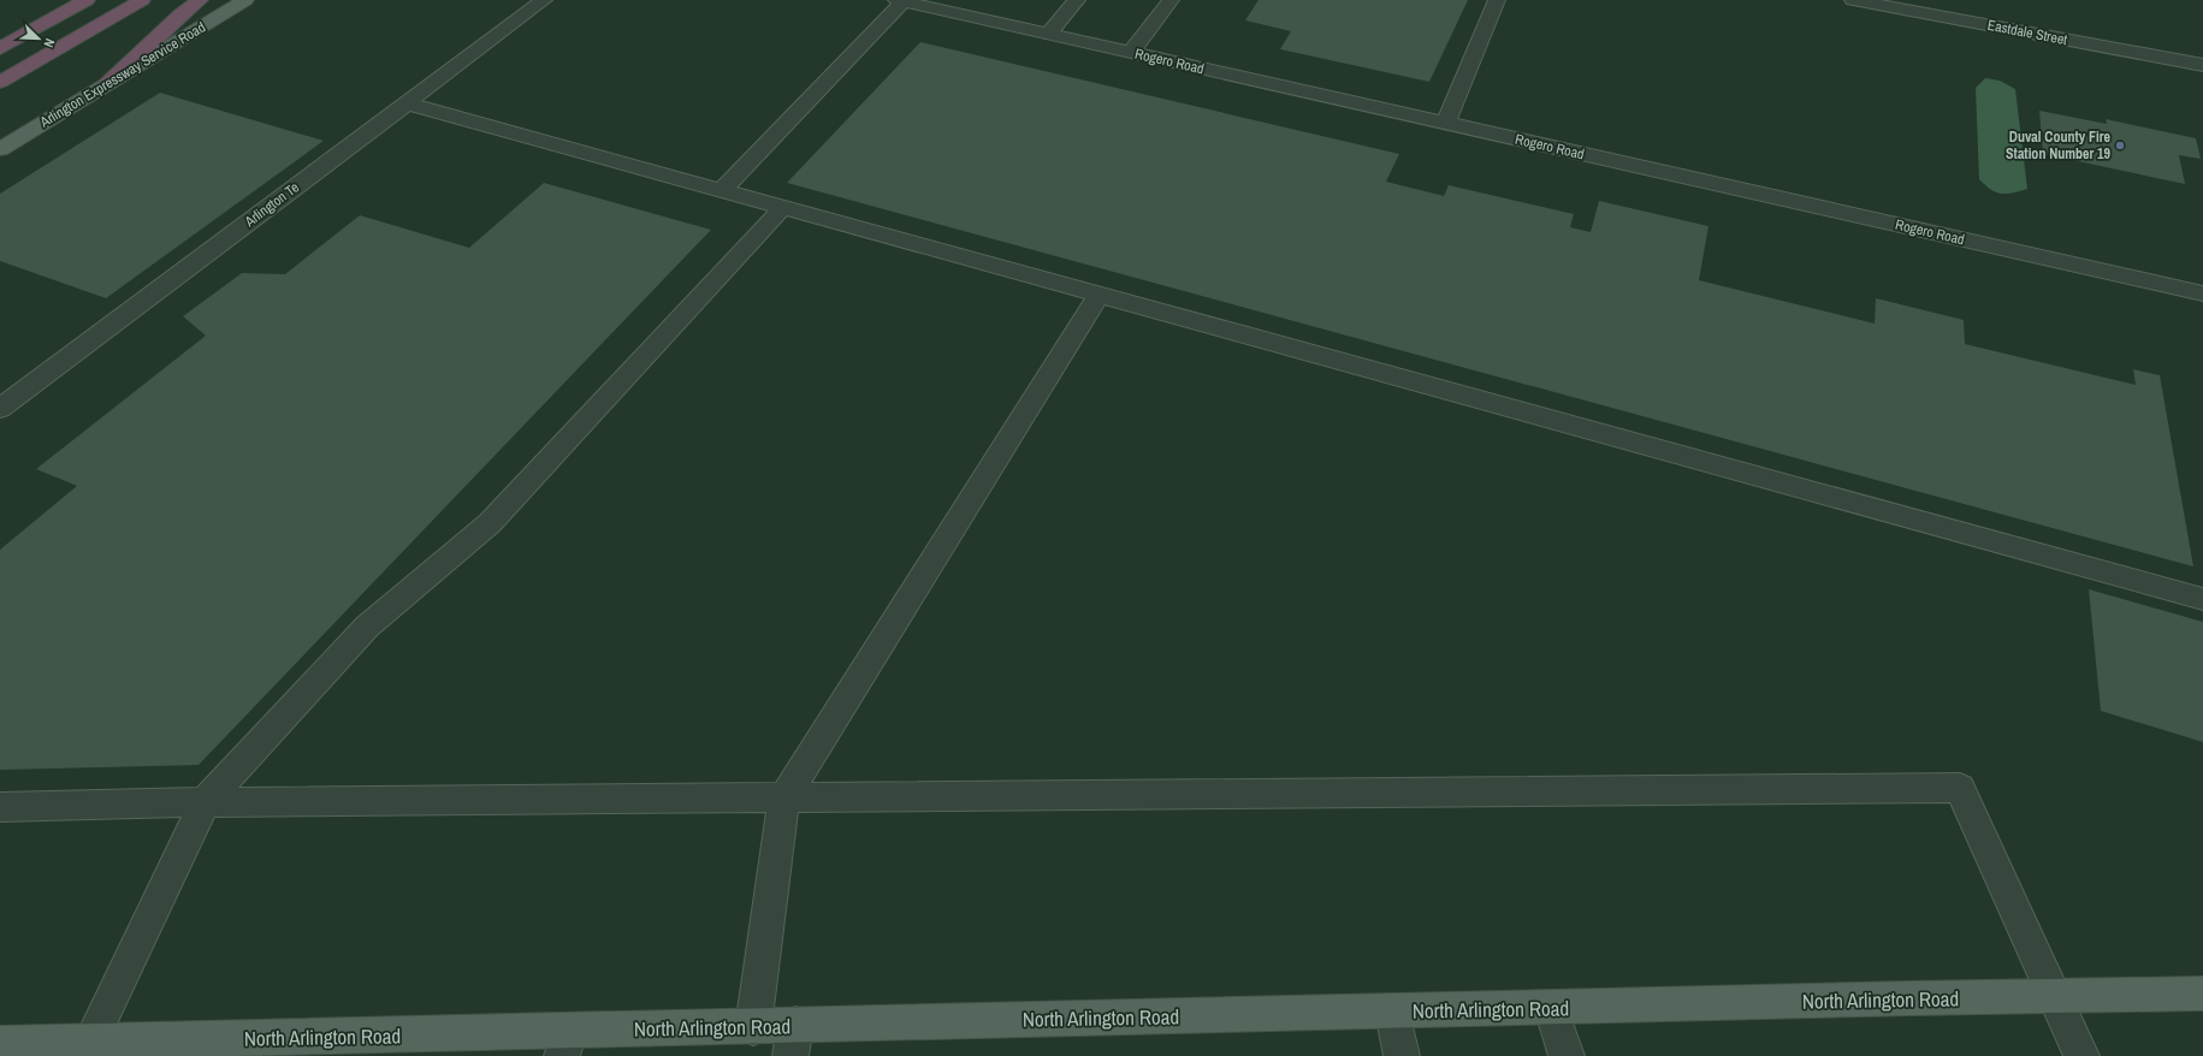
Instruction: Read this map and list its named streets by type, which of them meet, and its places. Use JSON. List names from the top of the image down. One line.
{"streets":{"main road":["Arlington Expressway Service Road","North Arlington Road"],"street":["Eastdale Street","Rogero Road","Arlington Te"]},"places":["Duval County Fire Station Number 19"],"north":"bottom right"}
